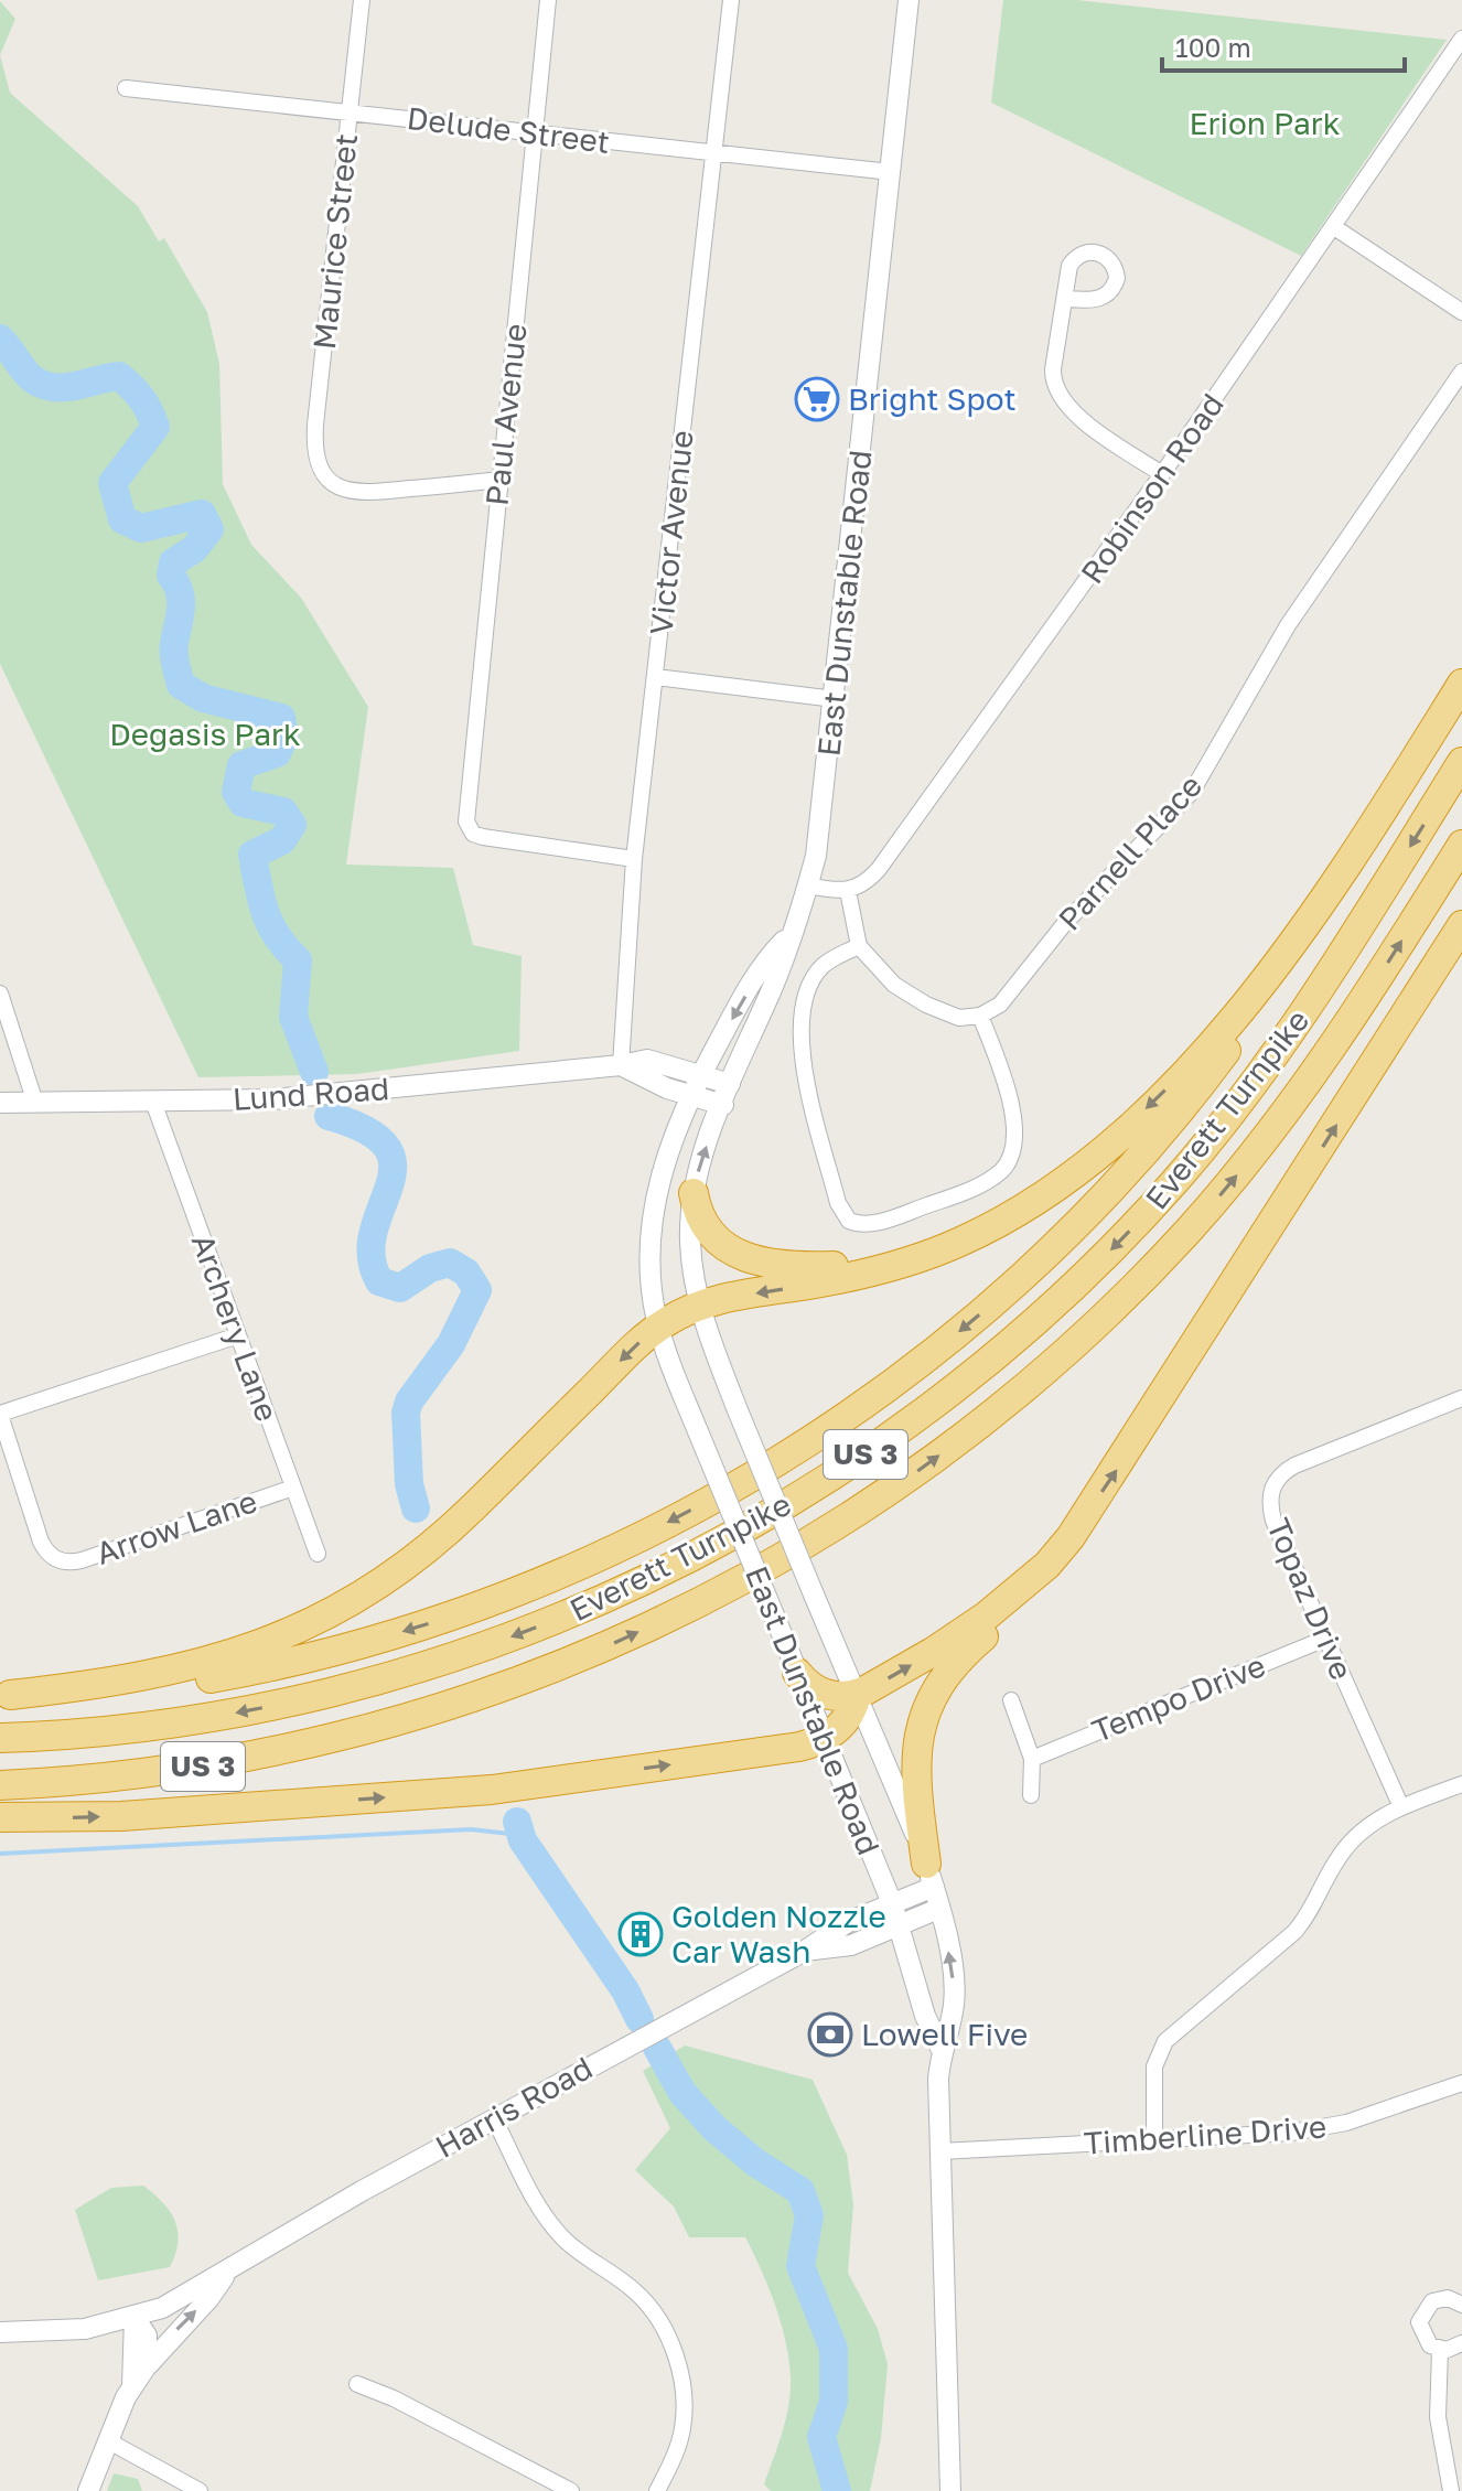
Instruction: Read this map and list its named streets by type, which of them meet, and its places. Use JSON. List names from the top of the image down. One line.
{"streets":{"highway":["Everett Turnpike","US 3"],"street":["Delude Street","Maurice Street","Paul Avenue","Robinson Road","Victor Avenue","East Dunstable Road","Parnell Place","Lund Road","Archery Lane","Arrow Lane","Topaz Drive","Tempo Drive","Harris Road","Timberline Drive"]},"crossings":[["Delude Street","Maurice Street"],["Delude Street","Paul Avenue"],["Delude Street","Victor Avenue"],["Delude Street","East Dunstable Road"],["Maurice Street","Paul Avenue"],["Paul Avenue","Victor Avenue"],["Victor Avenue","Lund Road"],["East Dunstable Road","Lund Road"],["East Dunstable Road","Harris Road"],["East Dunstable Road","Timberline Drive"],["Lund Road","Archery Lane"],["Archery Lane","Arrow Lane"],["Topaz Drive","Tempo Drive"]],"parks":["Erion Park","Degasis Park"],"places":{"supermarket":["Bright Spot"],"building":["Golden Nozzle Car Wash"],"bank":["Lowell Five"]},"scale_bar":"100 m"}
